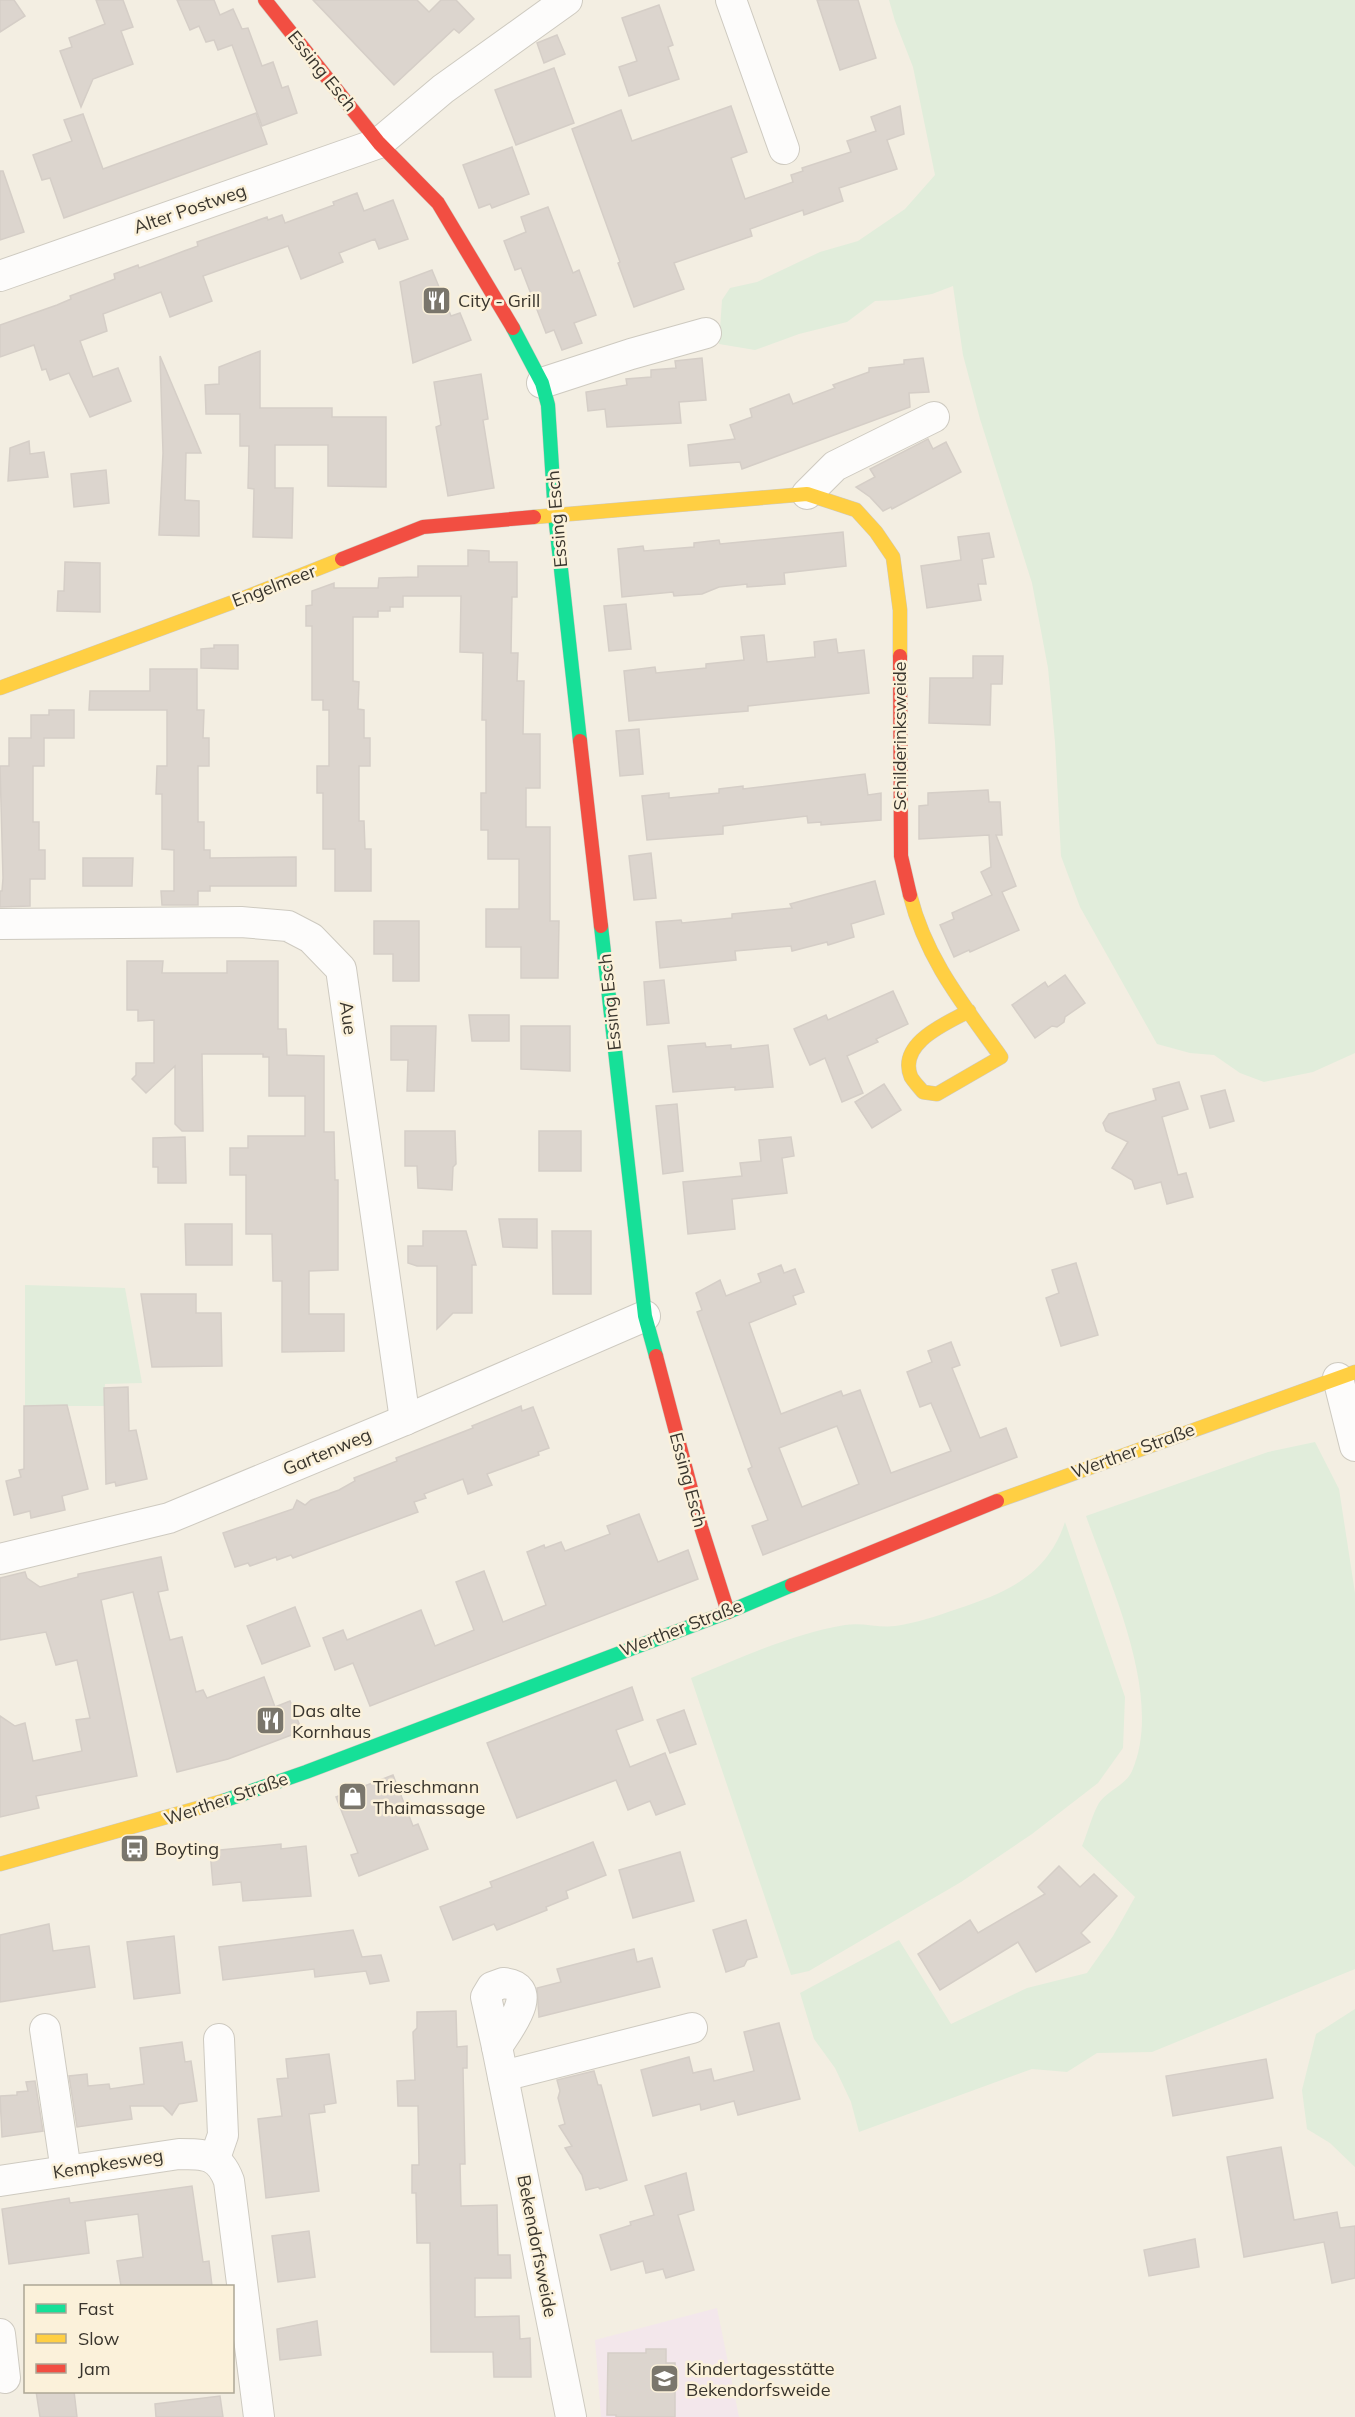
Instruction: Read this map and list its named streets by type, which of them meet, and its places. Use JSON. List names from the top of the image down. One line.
{"streets":{"street":["Essing Esch","Alter Postweg","Engelmeer","Schilderinksweide","Aue","Werther Straße","Gartenweg","Kempkesweg","Bekendorfsweide"]},"crossings":[["Essing Esch","Alter Postweg"],["Essing Esch","Engelmeer"],["Essing Esch","Schilderinksweide"],["Essing Esch","Werther Straße"],["Essing Esch","Gartenweg"],["Engelmeer","Schilderinksweide"],["Aue","Gartenweg"]],"places":{"restaurant":["City - Grill","Das alte Kornhaus"],"shop":["Trieschmann Thaimassage"],"bus stop":["Boyting"],"school or university":["Kindertagesstätte Bekendorfsweide"]},"legend":["Fast","Slow","Jam"]}
